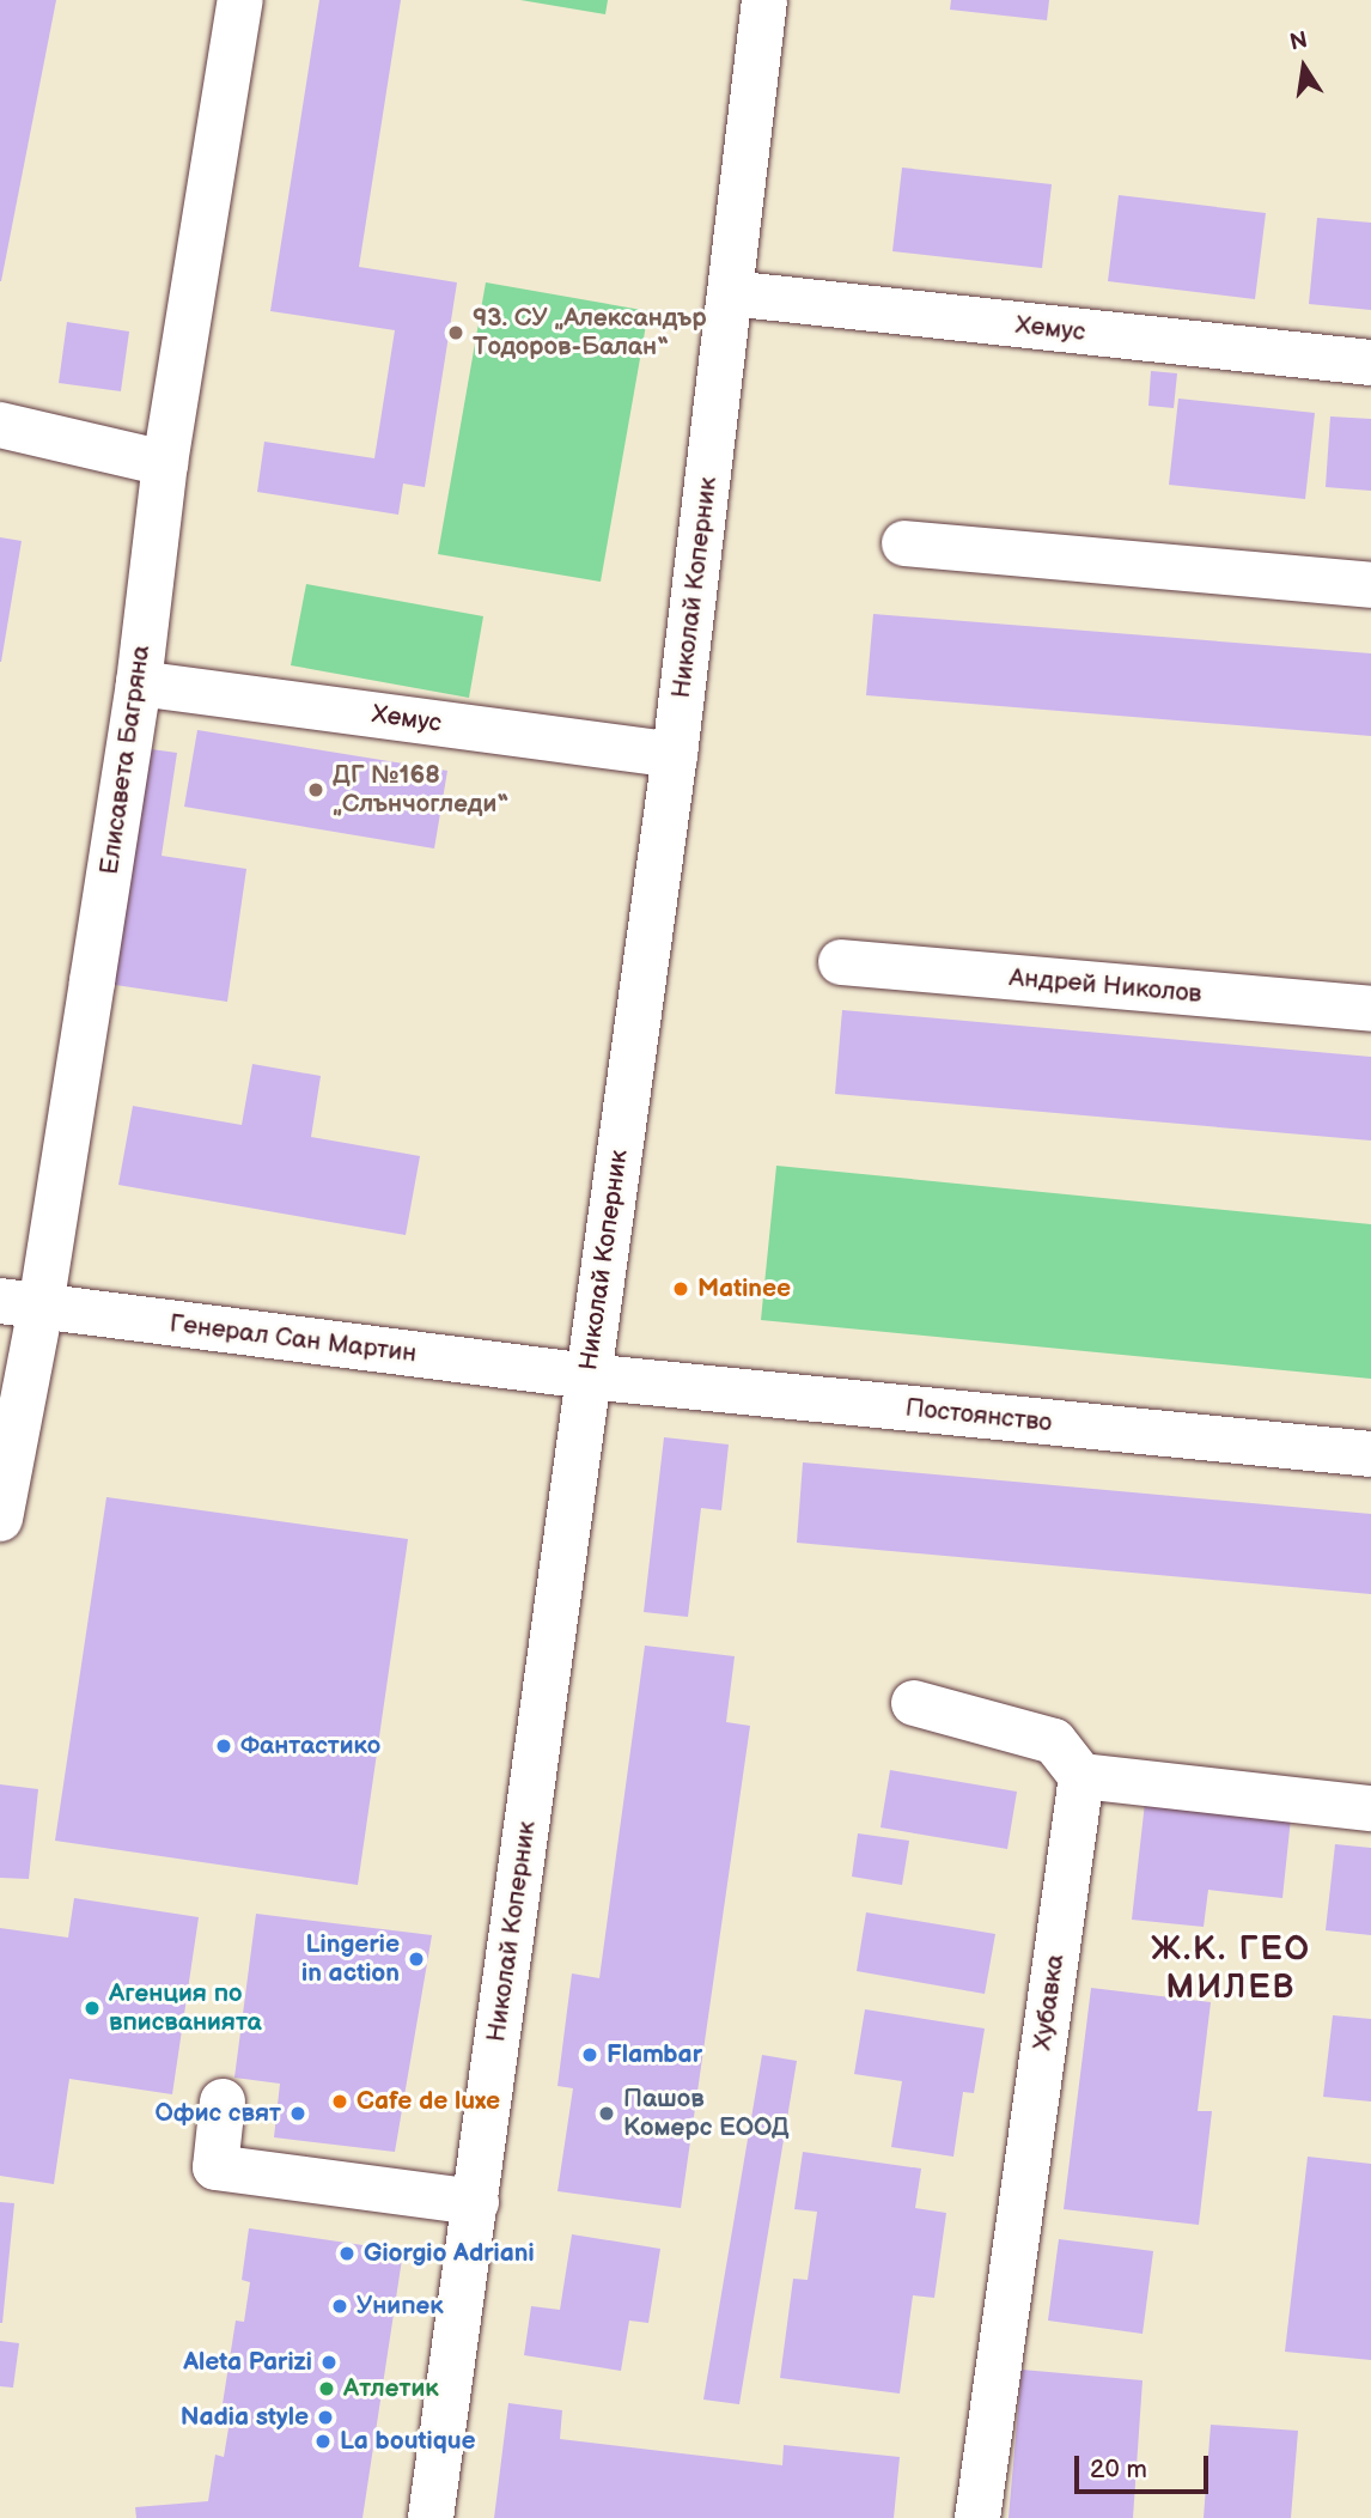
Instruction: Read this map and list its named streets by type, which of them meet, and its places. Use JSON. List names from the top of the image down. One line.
{"streets":{"street":["Хемус","Николай Коперник","Елисавета Багряна","Андрей Николов","Генерал Сан Мартин","Постоянство","Хубавка"]},"crossings":[["Хемус","Николай Коперник"],["Хемус","Елисавета Багряна"],["Николай Коперник","Генерал Сан Мартин"],["Николай Коперник","Постоянство"],["Елисавета Багряна","Генерал Сан Мартин"],["Генерал Сан Мартин","Постоянство"]],"districts":["Ж.К. ГЕО МИЛЕВ"],"places":["93. СУ „Александър Тодоров-Балан“","ДГ №168 „Слънчогледи“","Matinee","Фантастико","Lingerie in action","Агенция по вписванията","Flambar","Cafe de luxe","Офис свят","Пашов Комерс ЕООД","Giorgio Adriani","Унипек","Aleta Parizi","Атлетик","Nadia style","La boutique"],"scale_bar":"20 m","north":"top"}
